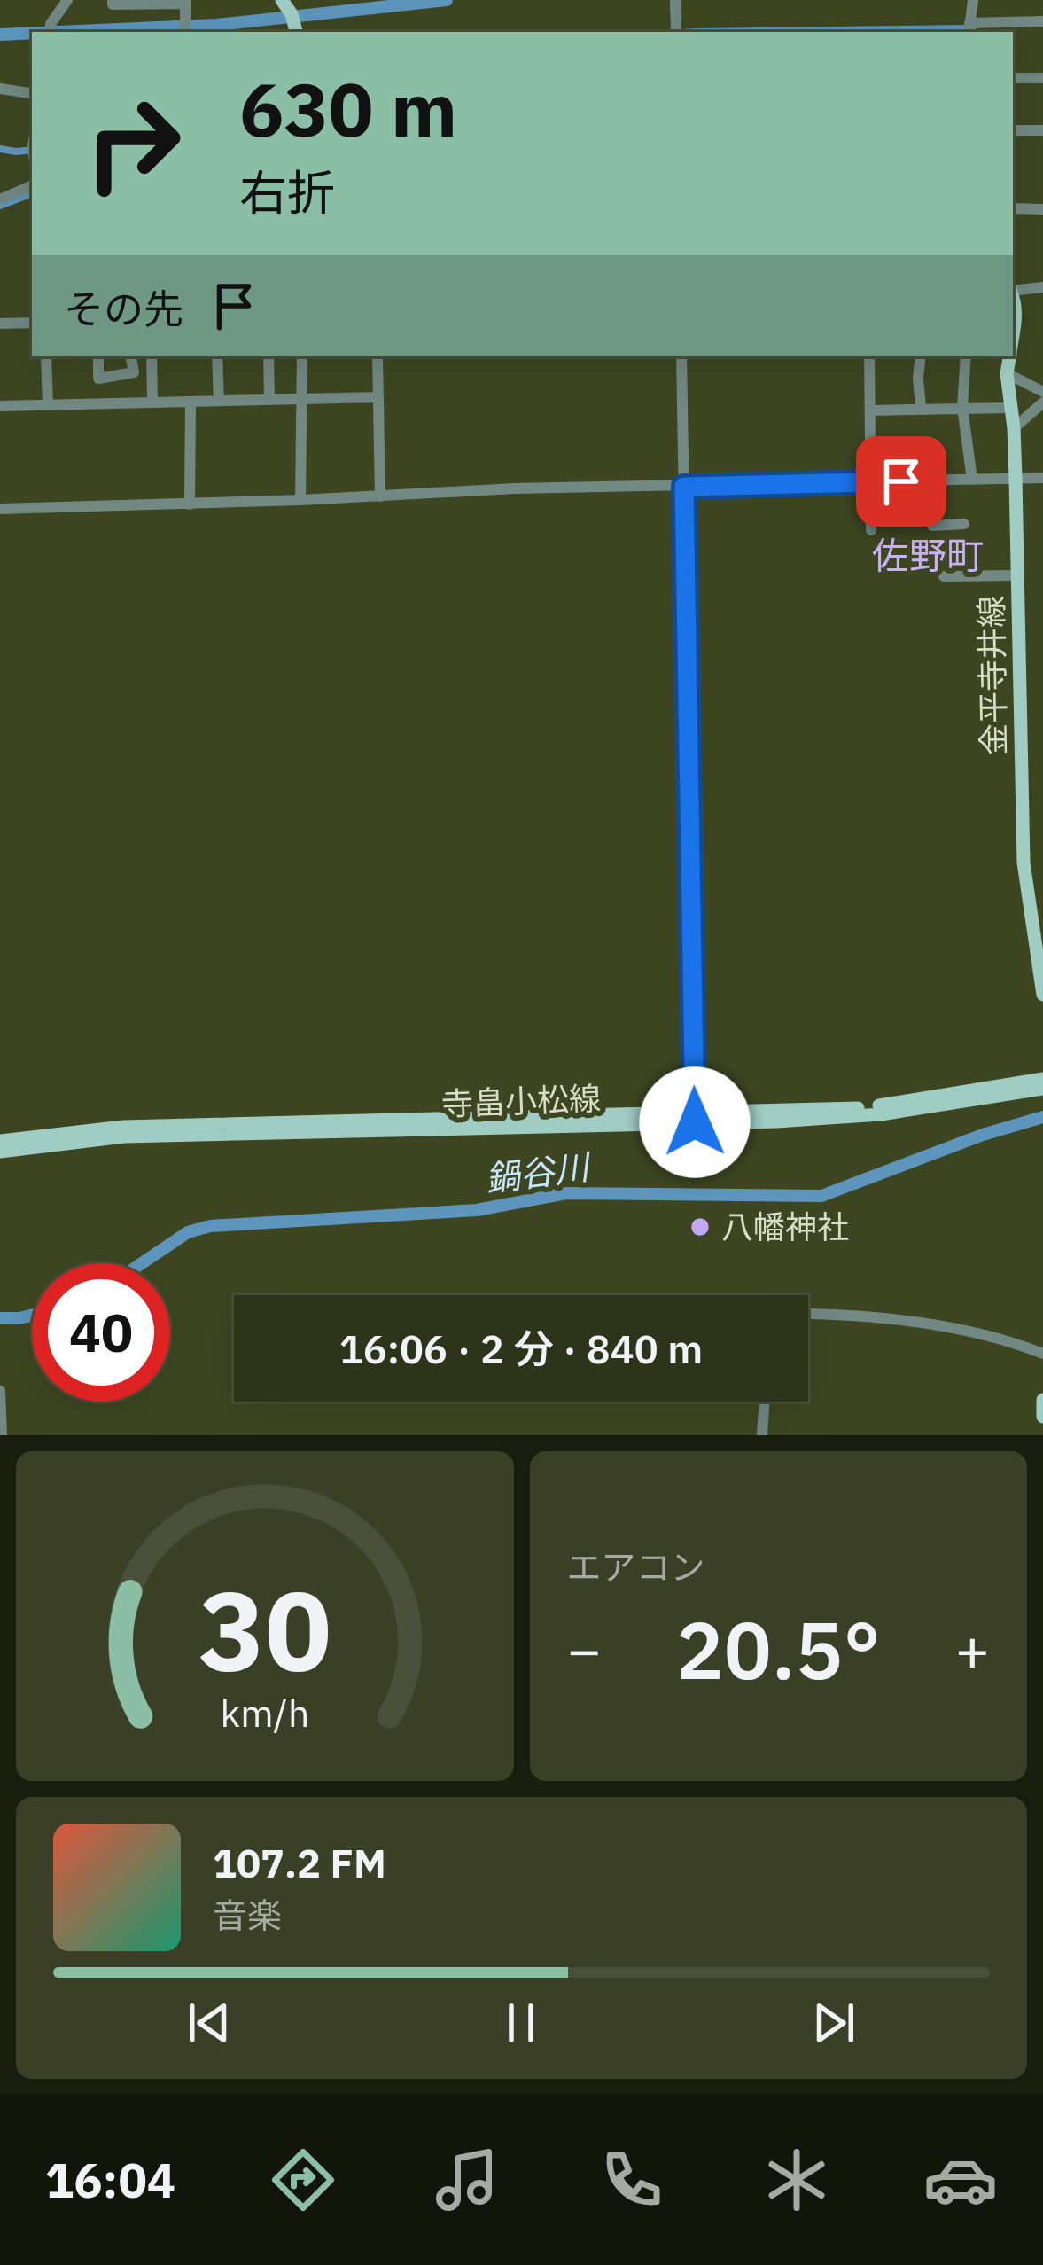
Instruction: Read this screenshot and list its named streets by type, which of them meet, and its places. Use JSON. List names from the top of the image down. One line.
{"streets":{"main road":["金平寺井線","寺畠小松線"]},"districts":["佐野町"],"water":["鍋谷川"],"places":["八幡神社"],"page":{"turn":["630 m","右折"],"then":"その先","limit":"40","trip":"16:06 · 2 分 · 840 m","tile":"エアコン","heat":["−","20.5°","+"],"song":["107.2 FM","音楽"],"tabs":"16:04","gauge":["30","km/h"]}}
